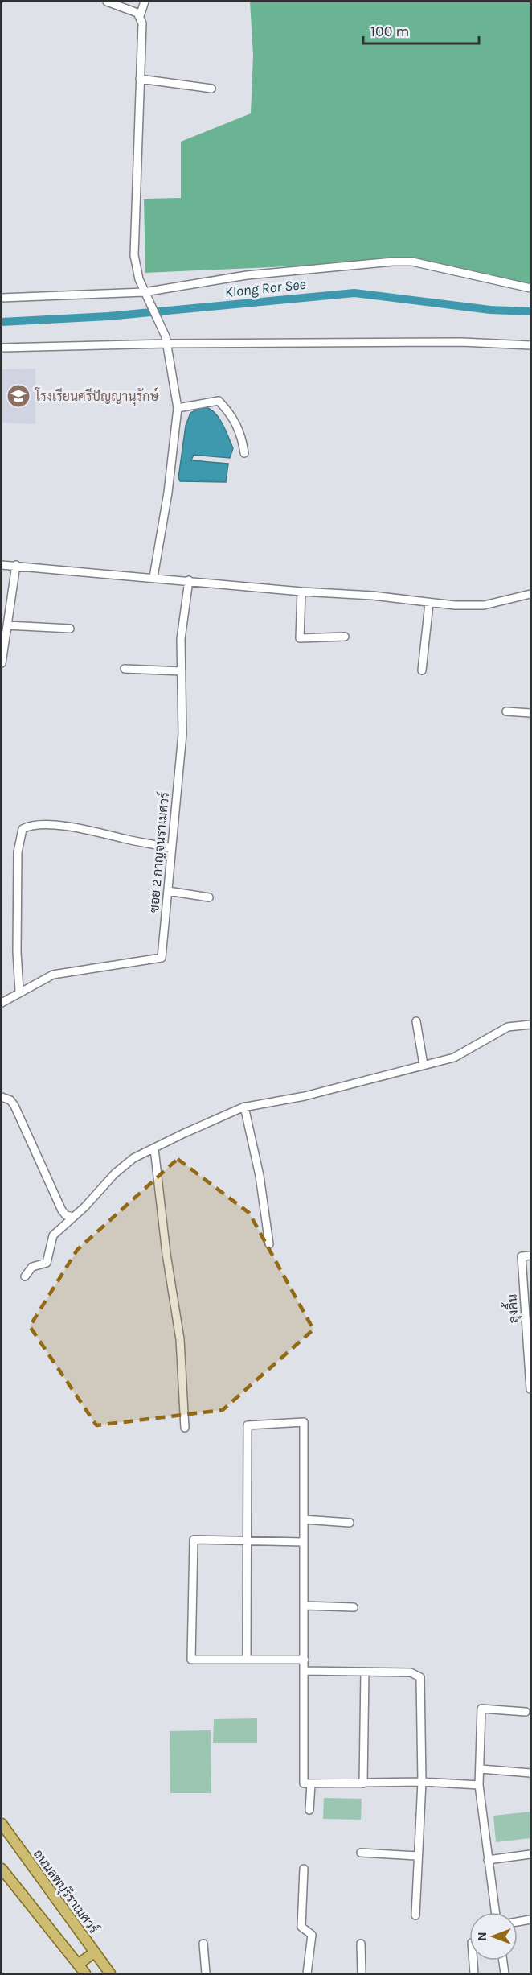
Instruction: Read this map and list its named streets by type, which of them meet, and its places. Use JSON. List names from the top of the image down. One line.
{"streets":{"main road":["ถนนลพบุรีราเมศวร์"],"street":["ซอย 2 กาญจนราเมศวร์","ลุงคิ้น"]},"water":["Klong Ror See"],"places":{"school or university":["โรงเรียนศรีปัญญานุรักษ์"]},"scale_bar":"100 m","north":"left"}
